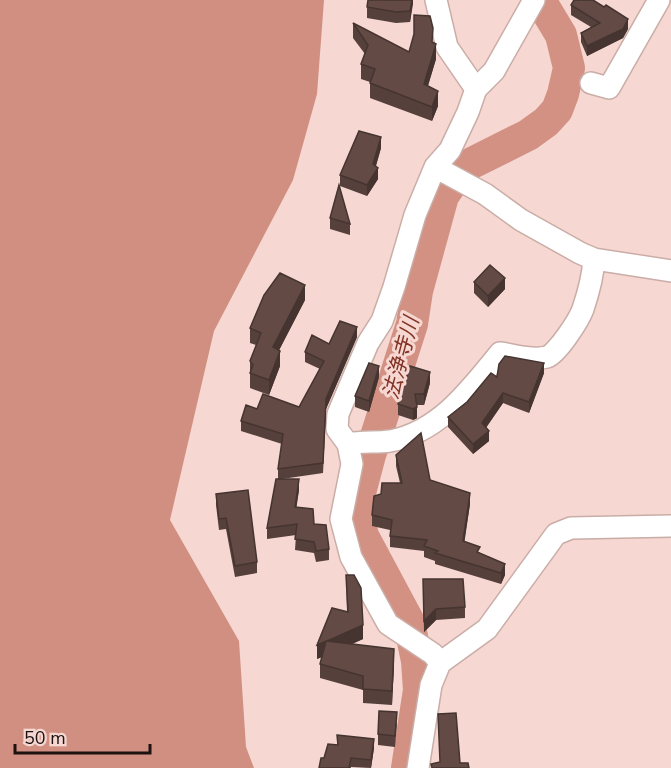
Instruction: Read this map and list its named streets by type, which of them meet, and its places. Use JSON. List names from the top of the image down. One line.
{"water":["法浄寺川"],"scale_bar":"50 m"}
